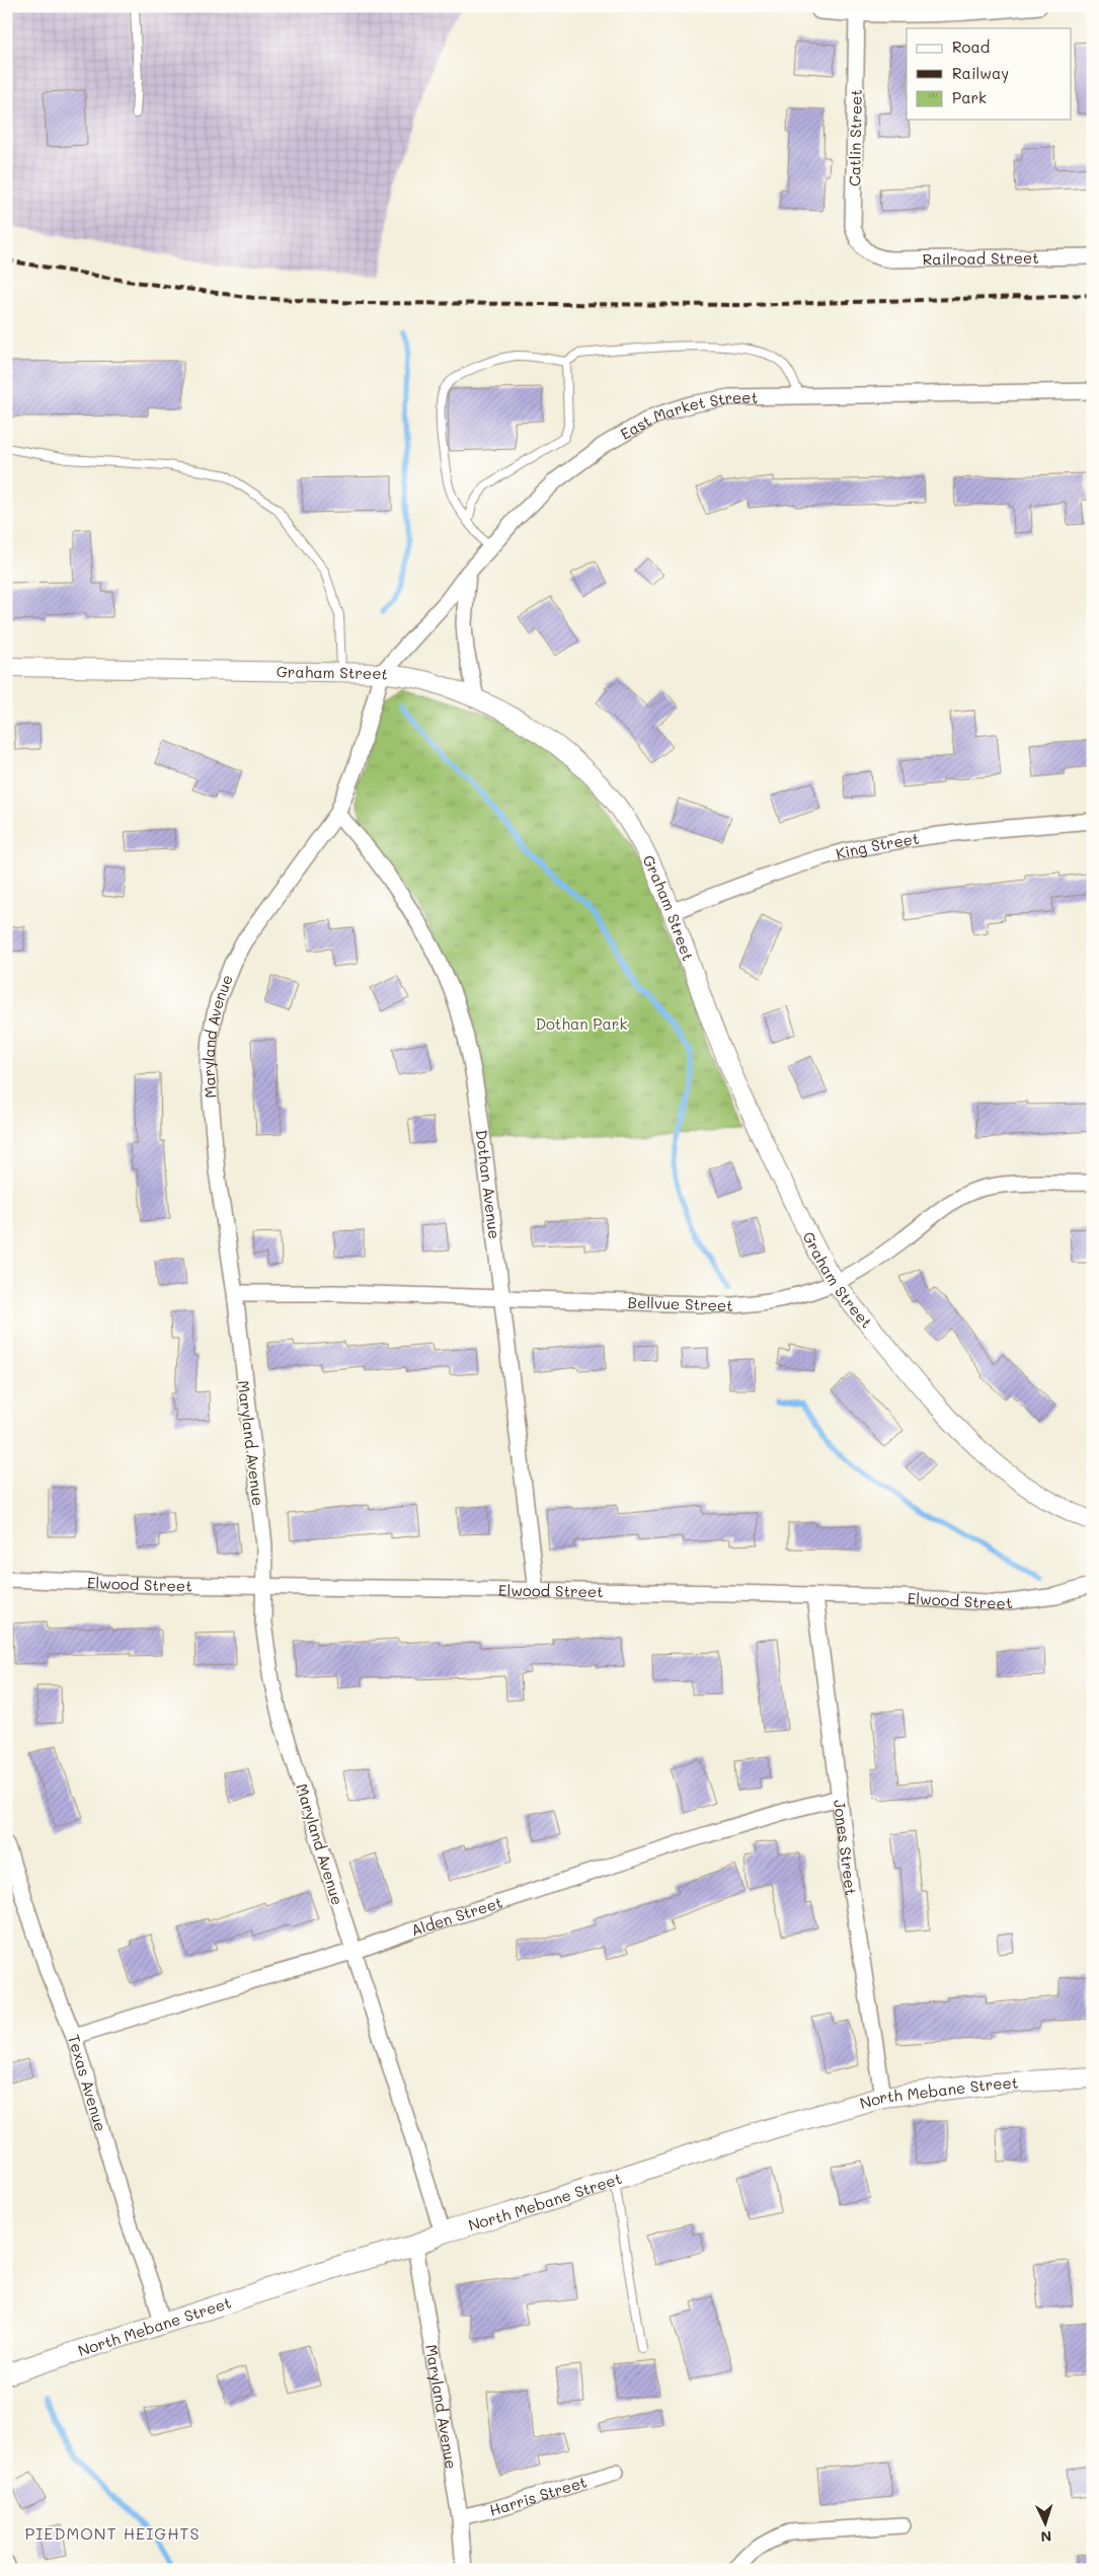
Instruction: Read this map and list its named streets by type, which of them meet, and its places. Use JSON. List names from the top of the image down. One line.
{"streets":{"main road":["North Mebane Street"],"street":["Catlin Street","Railroad Street","East Market Street","Graham Street","King Street","Maryland Avenue","Dothan Avenue","Bellvue Street","Elwood Street","Jones Street","Alden Street","Texas Avenue","Harris Street"]},"crossings":[["Catlin Street","Railroad Street"],["East Market Street","Graham Street"],["East Market Street","Maryland Avenue"],["Graham Street","King Street"],["Graham Street","Maryland Avenue"],["Graham Street","Bellvue Street"],["Maryland Avenue","Dothan Avenue"],["Maryland Avenue","Bellvue Street"],["Maryland Avenue","Elwood Street"],["Maryland Avenue","Alden Street"],["Maryland Avenue","North Mebane Street"],["Maryland Avenue","Harris Street"],["Dothan Avenue","Bellvue Street"],["Dothan Avenue","Elwood Street"],["Elwood Street","Jones Street"],["Jones Street","Alden Street"],["Jones Street","North Mebane Street"],["Alden Street","Texas Avenue"],["Texas Avenue","North Mebane Street"]],"districts":["PIEDMONT HEIGHTS"],"parks":["Dothan Park"],"legend":["Road","Railway","Park"],"north":"bottom"}
